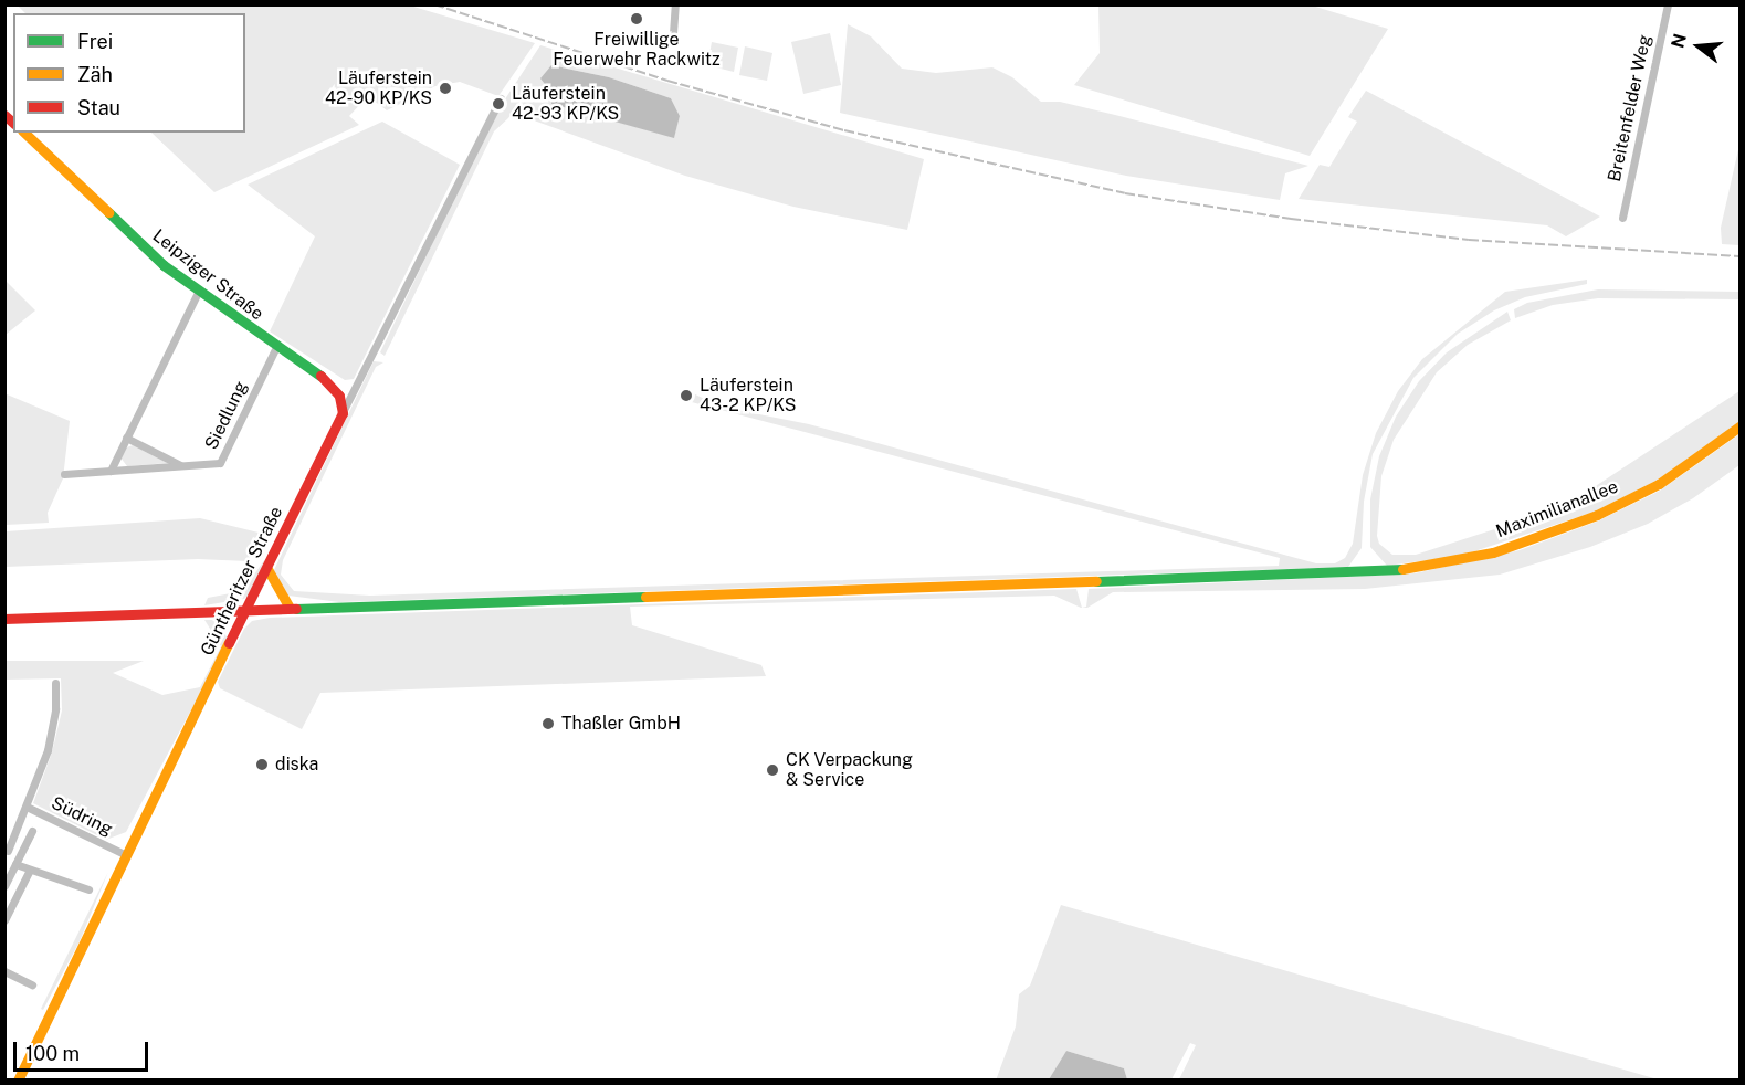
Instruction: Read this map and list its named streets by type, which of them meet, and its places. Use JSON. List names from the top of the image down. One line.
{"streets":{"main road":["Leipziger Straße","Maximilianallee","Güntheritzer Straße"],"street":["Breitenfelder Weg","Siedlung","Südring"]},"crossings":[["Leipziger Straße","Siedlung"],["Leipziger Straße","Güntheritzer Straße"],["Maximilianallee","Güntheritzer Straße"],["Güntheritzer Straße","Südring"]],"places":["Freiwillige Feuerwehr Rackwitz","Läuferstein 42-90 KP/KS","Läuferstein 42-93 KP/KS","Läuferstein 43-2 KP/KS","Thaßler GmbH","diska","CK Verpackung & Service"],"legend":["Frei","Zäh","Stau"],"scale_bar":"100 m","north":"left"}
